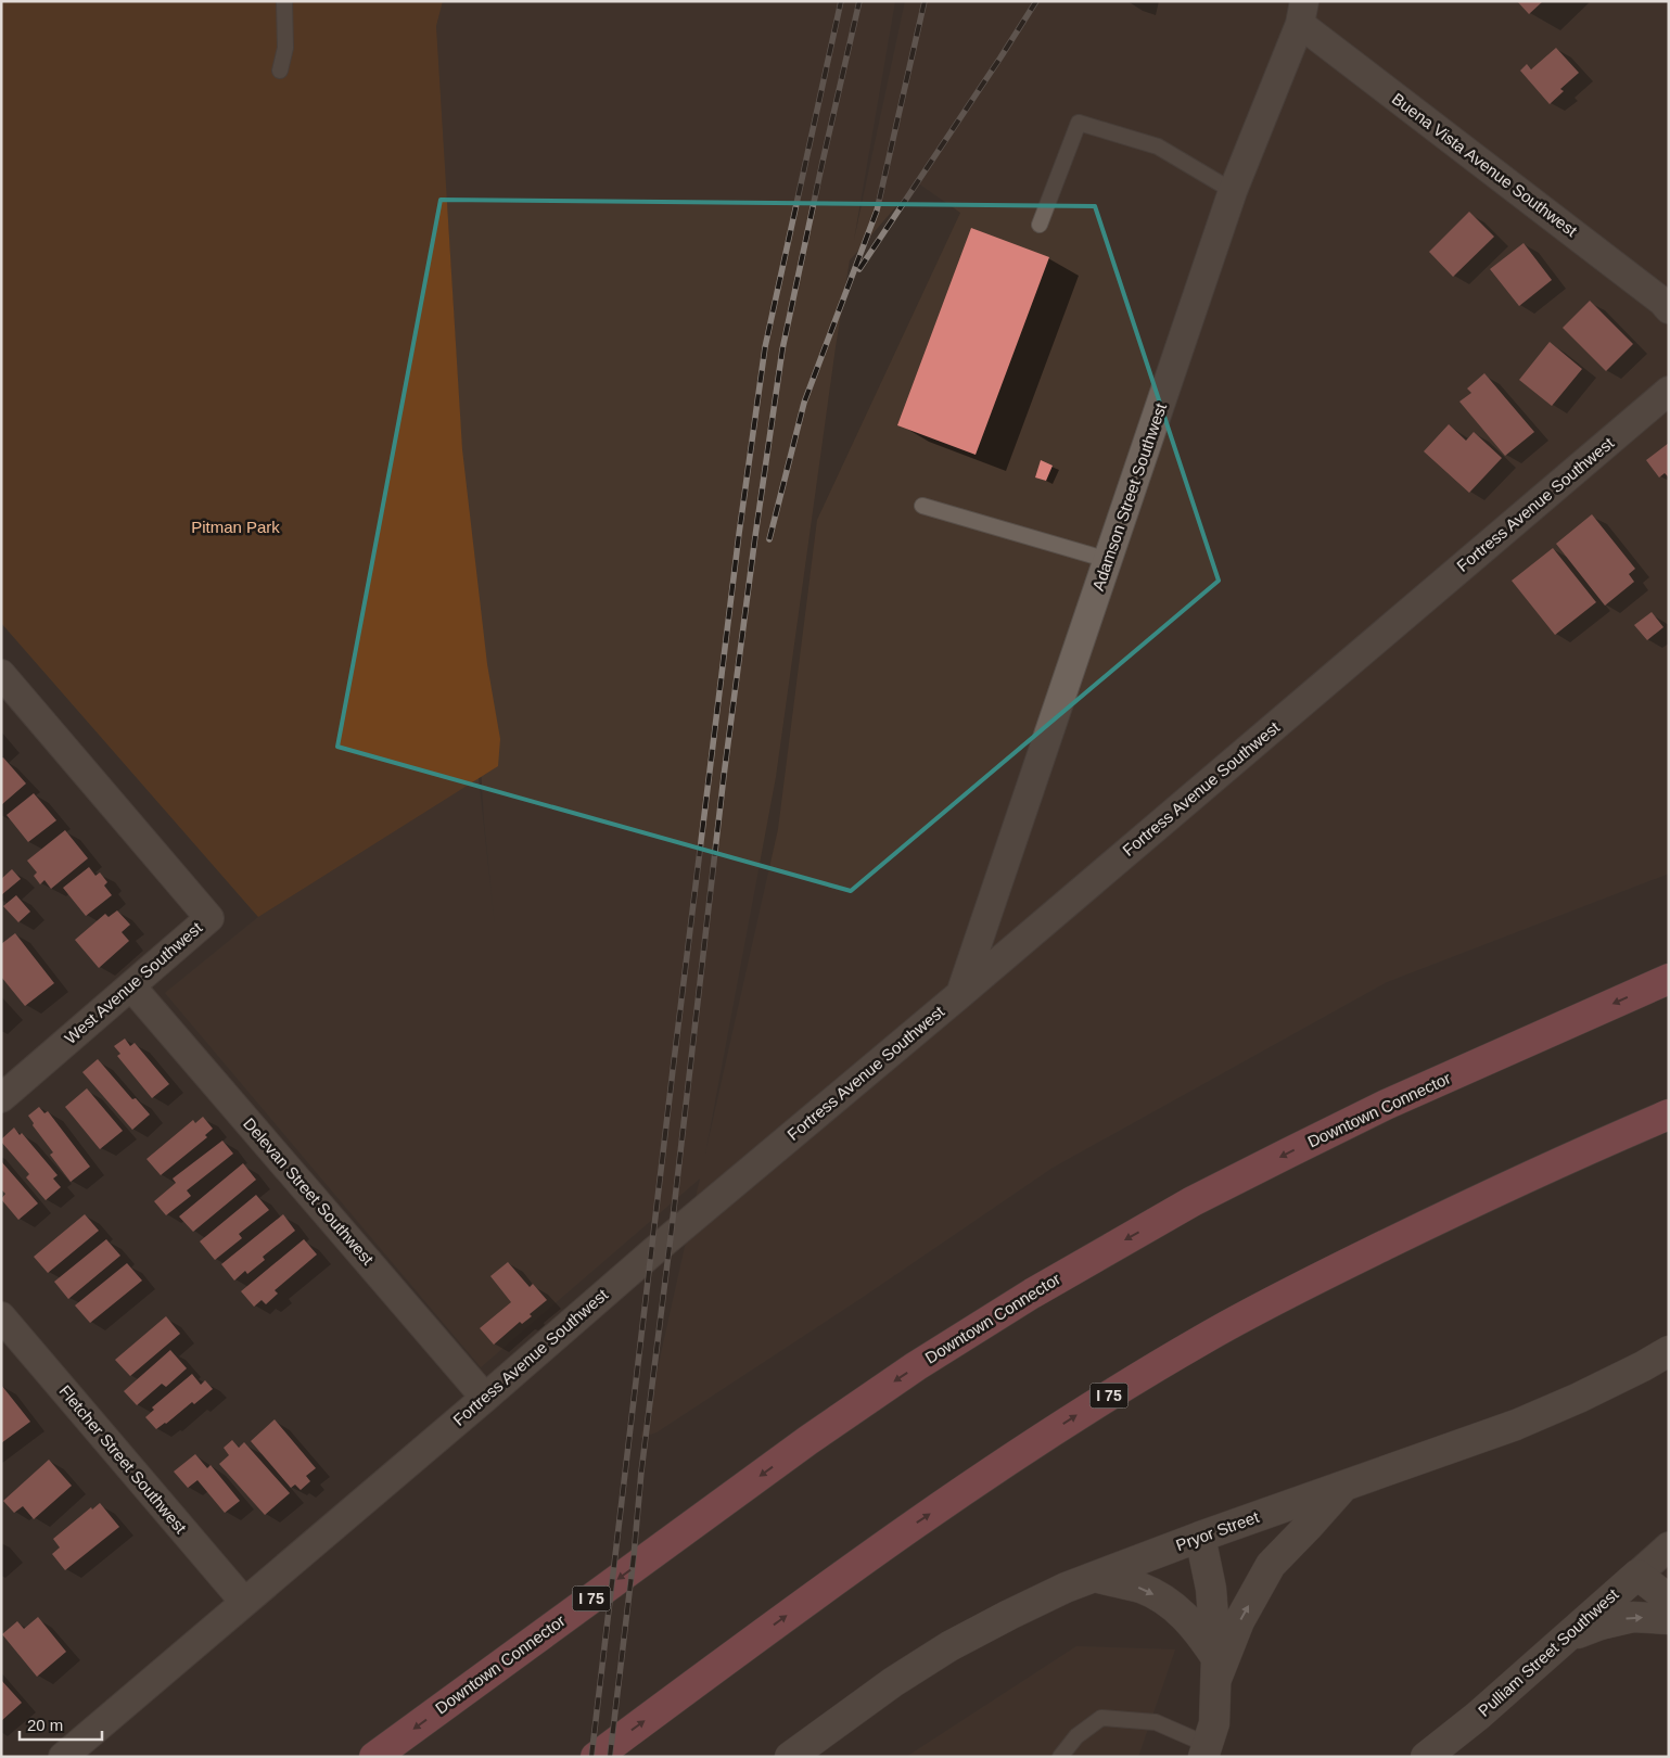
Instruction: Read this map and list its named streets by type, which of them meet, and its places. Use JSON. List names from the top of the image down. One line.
{"streets":{"highway":["Downtown Connector","I 75"],"street":["Buena Vista Avenue Southwest","Adamson Street Southwest","Fortress Avenue Southwest","West Avenue Southwest","Delevan Street Southwest","Fletcher Street Southwest","Pryor Street","Pulliam Street Southwest"]},"crossings":[["Buena Vista Avenue Southwest","Adamson Street Southwest"],["Adamson Street Southwest","Fortress Avenue Southwest"],["Fortress Avenue Southwest","Delevan Street Southwest"],["Fortress Avenue Southwest","Fletcher Street Southwest"],["West Avenue Southwest","Delevan Street Southwest"]],"parks":["Pitman Park"],"scale_bar":"20 m"}
